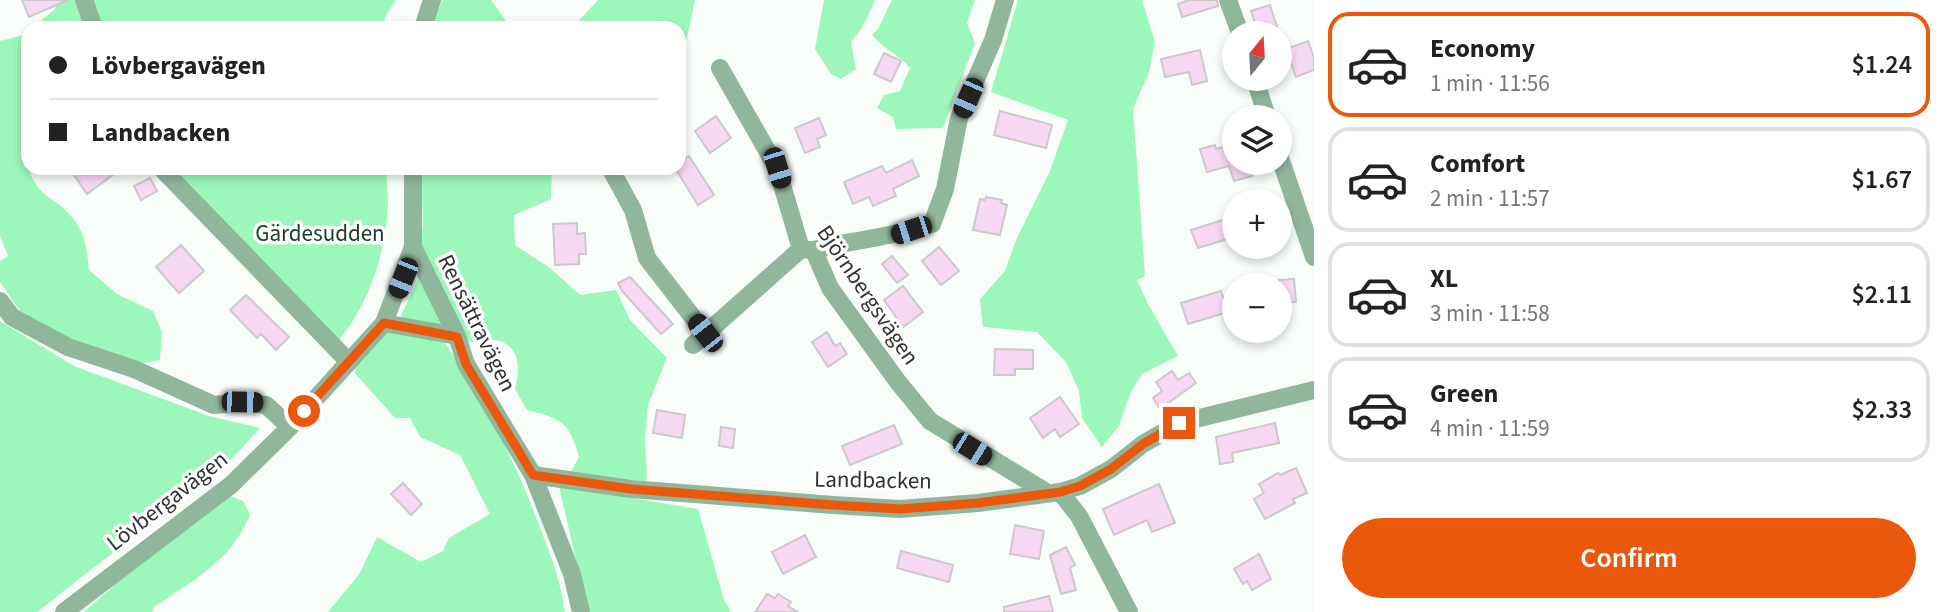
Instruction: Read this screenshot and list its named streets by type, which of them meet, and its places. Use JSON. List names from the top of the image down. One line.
{"streets":{"street":["Björnbergsvägen","Rensättravägen","Landbacken","Lövbergavägen"]},"crossings":[["Björnbergsvägen","Landbacken"],["Rensättravägen","Landbacken"],["Rensättravägen","Lövbergavägen"]],"parks":["Gärdesudden"],"north":"top","page":{"list":[{"name":"Economy","note":"1 min · 11:56","value":"$1.24"},{"name":"Comfort","note":"2 min · 11:57","value":"$1.67"},{"name":"XL","note":"3 min · 11:58","value":"$2.11"},{"name":"Green","note":"4 min · 11:59","value":"$2.33"}],"map_buttons":["+","−"],"banner":["Lövbergavägen","Landbacken"],"buttons":"Confirm"}}
